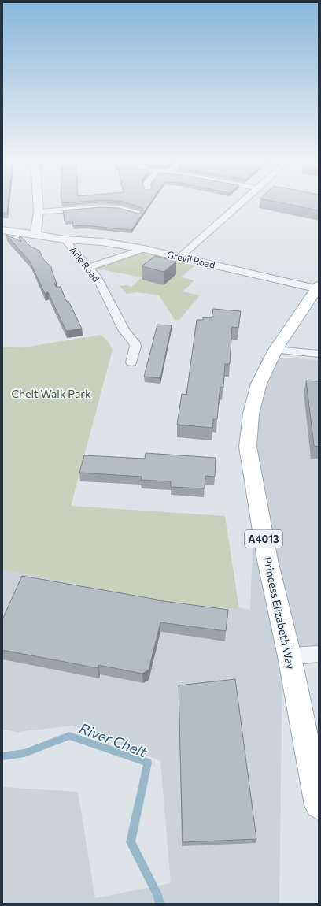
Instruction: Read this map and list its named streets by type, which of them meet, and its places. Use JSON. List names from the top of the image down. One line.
{"streets":{"main road":["A4013","Princess Elizabeth Way"],"street":["Grevil Road","Arle Road"]},"crossings":[["Grevil Road","Arle Road"],["Grevil Road","Princess Elizabeth Way"]],"water":["River Chelt"],"parks":["Chelt Walk Park"]}
